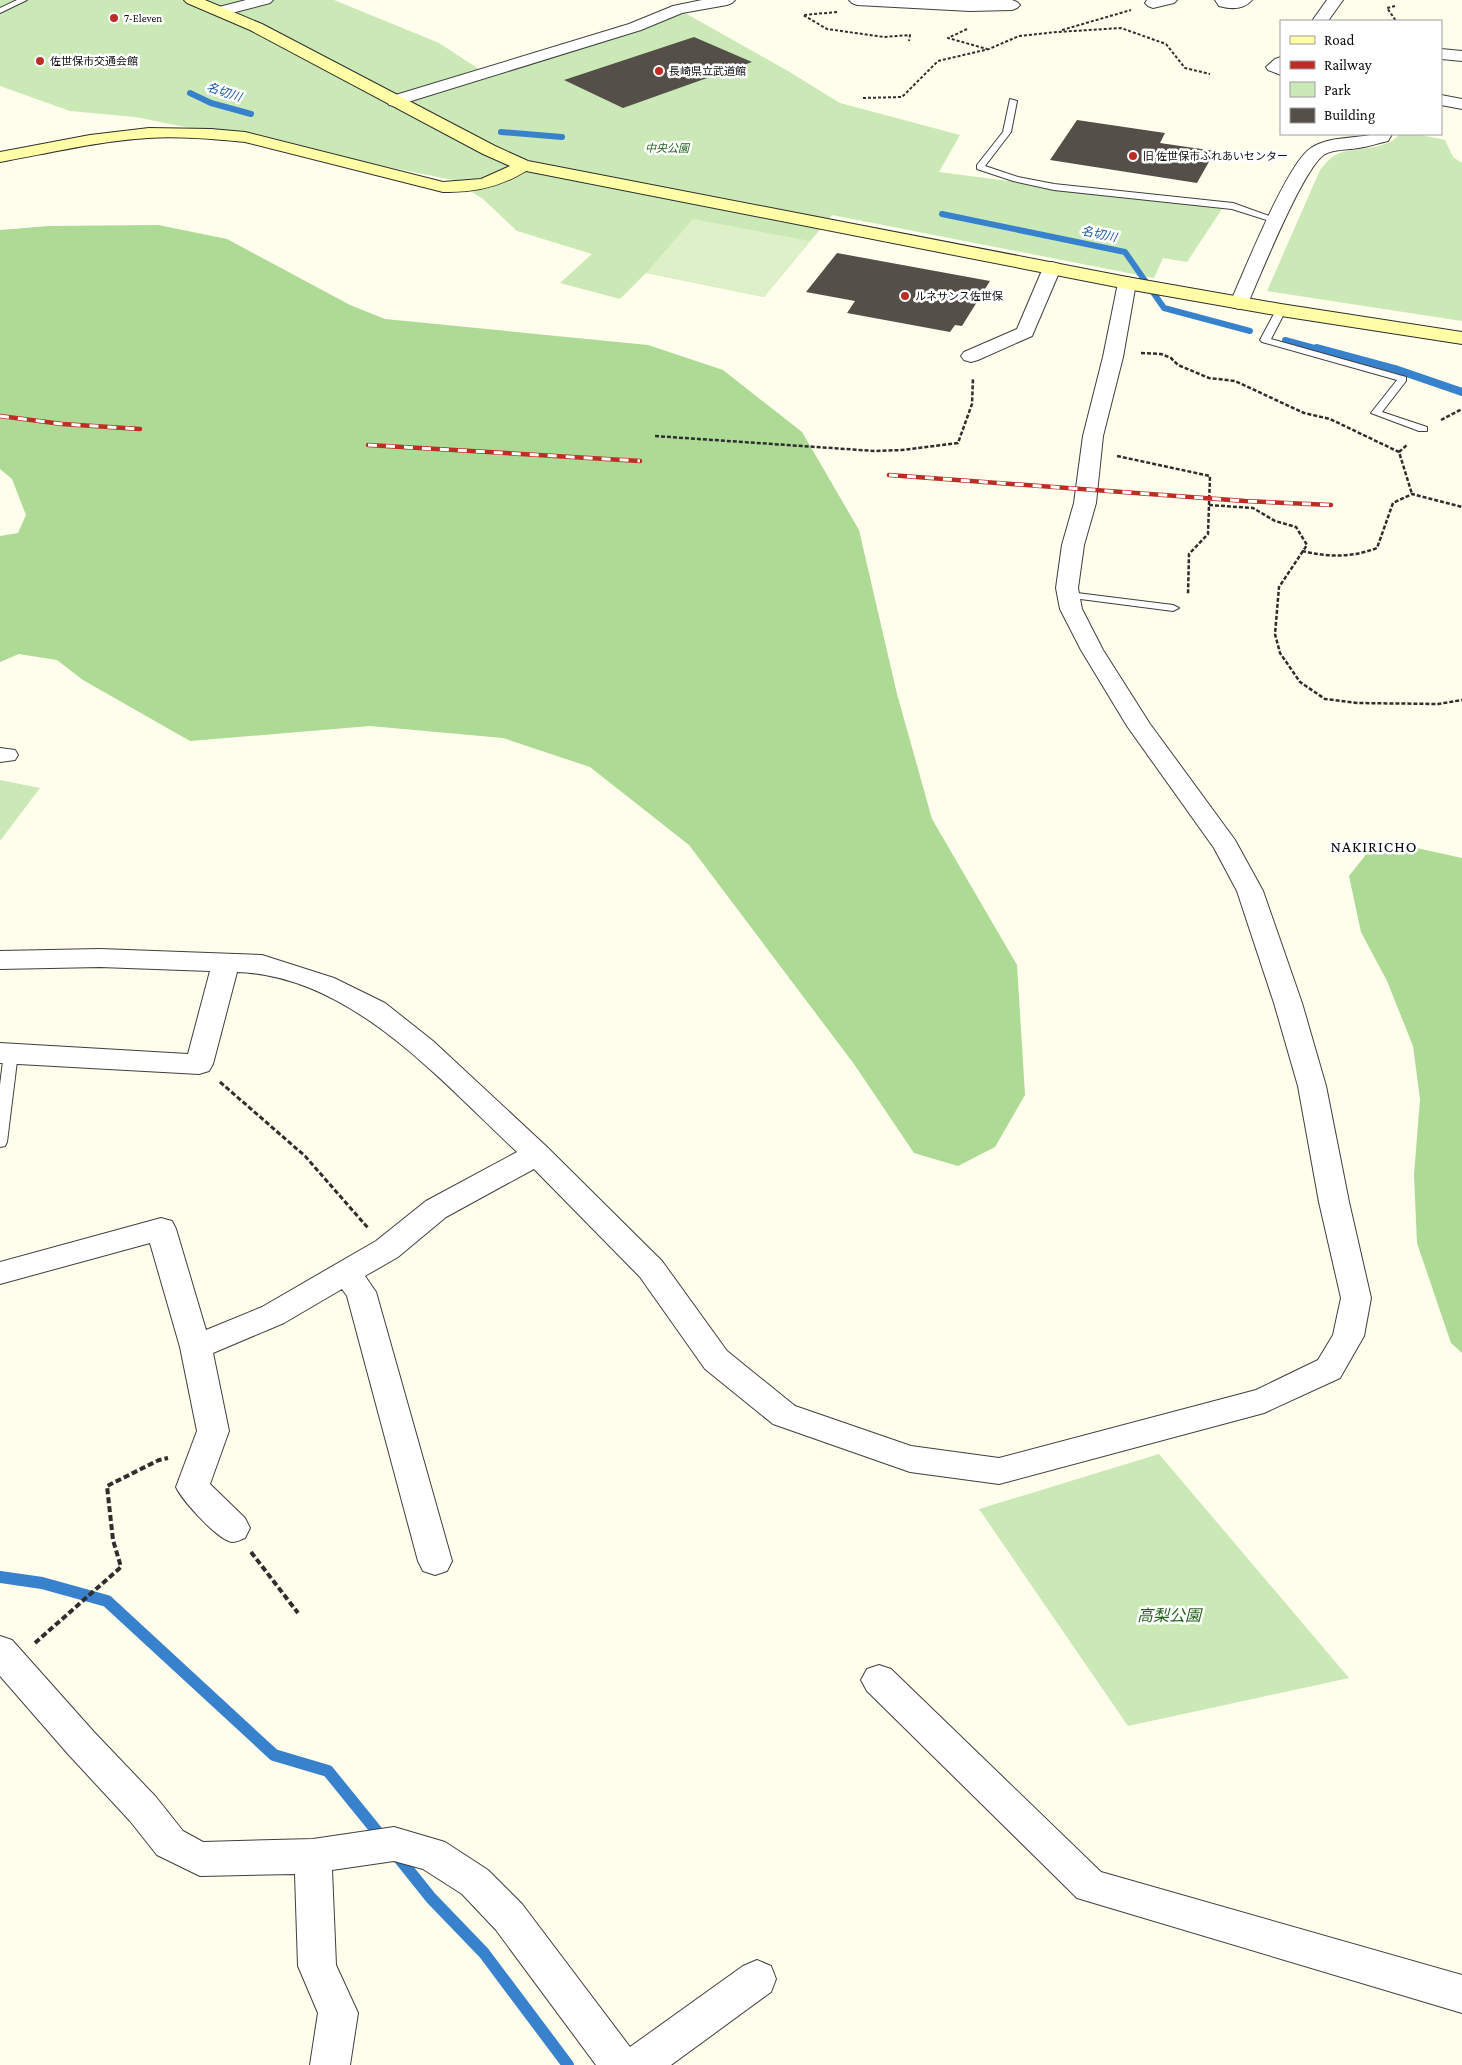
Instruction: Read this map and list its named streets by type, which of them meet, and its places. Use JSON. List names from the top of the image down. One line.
{"districts":["NAKIRICHO"],"water":["名切川"],"parks":["中央公園","高梨公園"],"places":["7-Eleven","佐世保市交通会館","長崎県立武道館","旧 佐世保市ふれあいセンター","ルネサンス佐世保"],"legend":["Road","Railway","Park","Building"]}
